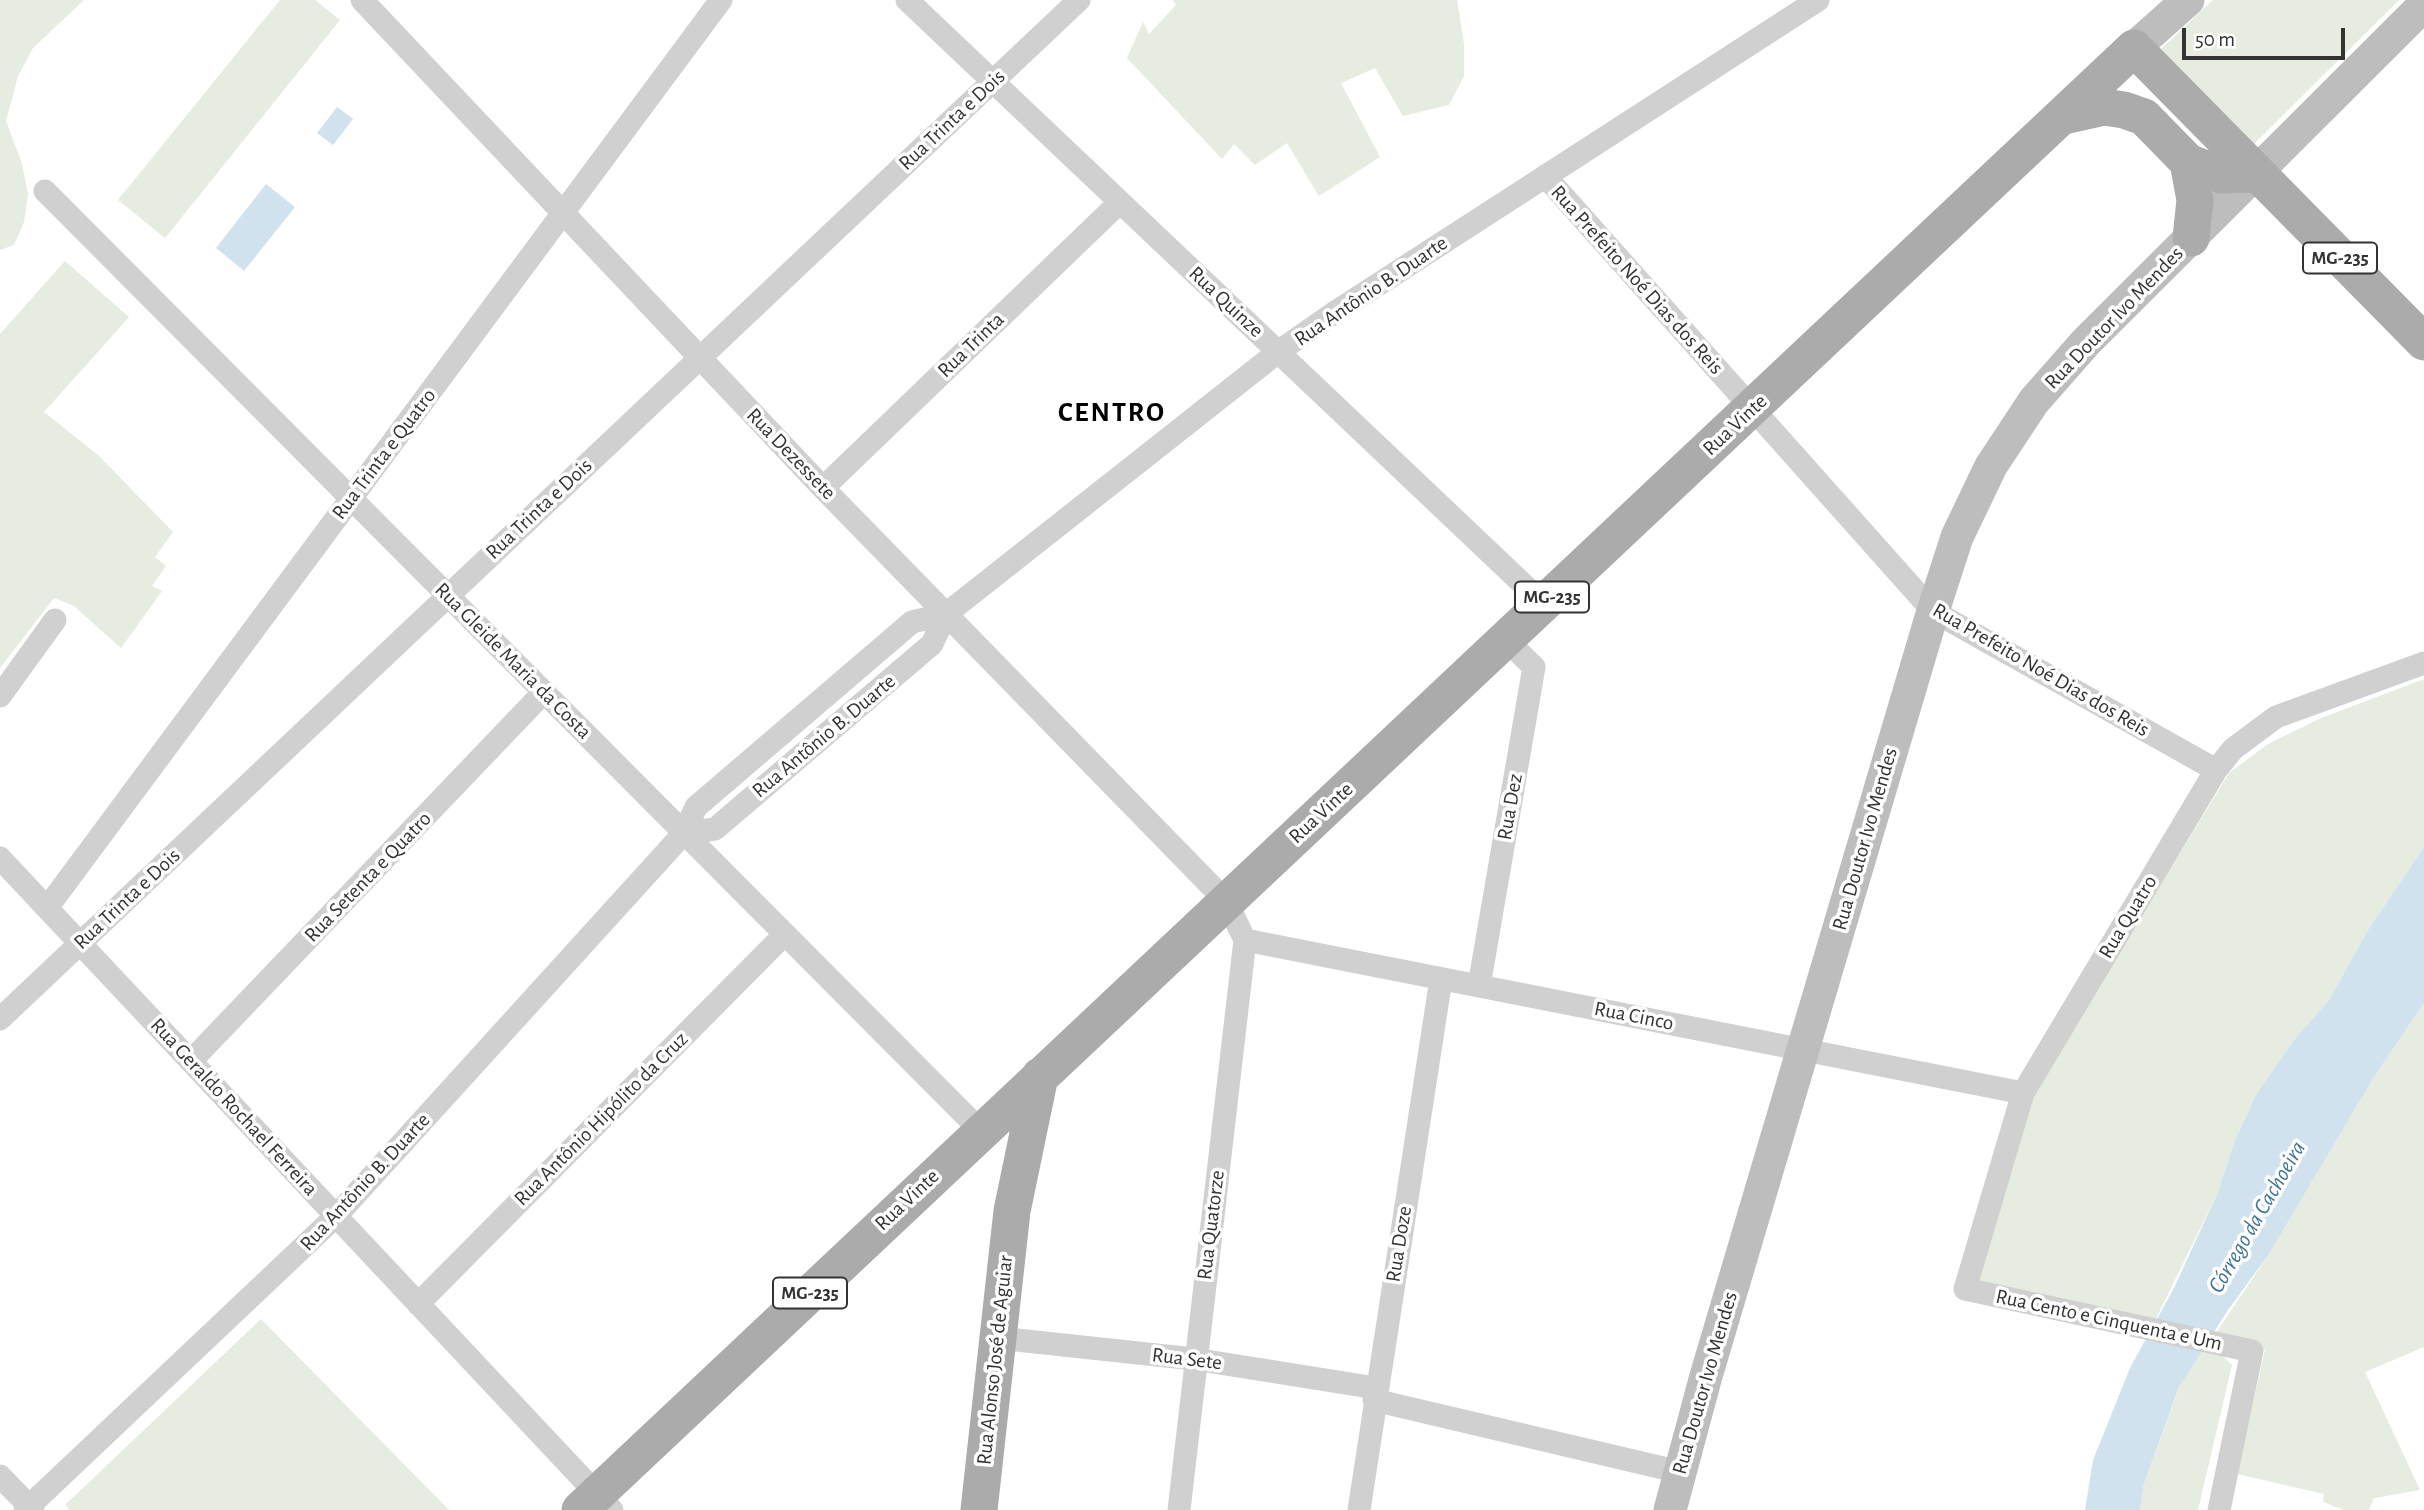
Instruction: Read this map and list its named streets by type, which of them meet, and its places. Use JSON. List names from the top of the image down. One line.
{"streets":{"main road":["MG-235","Rua Vinte","Rua Alonso José de Aguiar"],"street":["Rua Trinta e Dois","Rua Prefeito Noé Dias dos Reis","Rua Antônio B. Duarte","Rua Quinze","Rua Doutor Ivo Mendes","Rua Trinta","Rua Trinta e Quatro","Rua Dezessete","Rua Gleide Maria da Costa","Rua Dez","Rua Setenta e Quatro","Rua Quatro","Rua Cinco","Rua Geraldo Rochael Ferreira","Rua Antônio Hipólito da Cruz","Rua Quatorze","Rua Doze","Rua Cento e Cinquenta e Um","Rua Sete"]},"crossings":[["Rua Trinta e Dois","Rua Quinze"],["Rua Trinta e Dois","Rua Dezessete"],["Rua Trinta e Dois","Rua Gleide Maria da Costa"],["Rua Trinta e Dois","Rua Geraldo Rochael Ferreira"],["MG-235","Rua Doutor Ivo Mendes"],["MG-235","Rua Vinte"],["Rua Prefeito Noé Dias dos Reis","Rua Antônio B. Duarte"],["Rua Prefeito Noé Dias dos Reis","Rua Doutor Ivo Mendes"],["Rua Prefeito Noé Dias dos Reis","Rua Vinte"],["Rua Prefeito Noé Dias dos Reis","Rua Quatro"],["Rua Antônio B. Duarte","Rua Quinze"],["Rua Antônio B. Duarte","Rua Dezessete"],["Rua Antônio B. Duarte","Rua Gleide Maria da Costa"],["Rua Antônio B. Duarte","Rua Geraldo Rochael Ferreira"],["Rua Quinze","Rua Trinta"],["Rua Quinze","Rua Vinte"],["Rua Doutor Ivo Mendes","Rua Cinco"],["Rua Doutor Ivo Mendes","Rua Sete"],["Rua Trinta","Rua Dezessete"],["Rua Vinte","Rua Dezessete"],["Rua Vinte","Rua Gleide Maria da Costa"],["Rua Vinte","Rua Dez"],["Rua Vinte","Rua Geraldo Rochael Ferreira"],["Rua Trinta e Quatro","Rua Dezessete"],["Rua Trinta e Quatro","Rua Gleide Maria da Costa"],["Rua Trinta e Quatro","Rua Geraldo Rochael Ferreira"],["Rua Dezessete","Rua Cinco"],["Rua Dezessete","Rua Quatorze"],["Rua Gleide Maria da Costa","Rua Setenta e Quatro"],["Rua Gleide Maria da Costa","Rua Antônio Hipólito da Cruz"],["Rua Dez","Rua Cinco"],["Rua Setenta e Quatro","Rua Geraldo Rochael Ferreira"],["Rua Quatro","Rua Cinco"],["Rua Quatro","Rua Cento e Cinquenta e Um"],["Rua Cinco","Rua Quatorze"],["Rua Cinco","Rua Doze"],["Rua Geraldo Rochael Ferreira","Rua Antônio Hipólito da Cruz"],["Rua Quatorze","Rua Sete"],["Rua Doze","Rua Sete"],["Rua Sete","Rua Alonso José de Aguiar"]],"districts":["CENTRO"],"water":["Córrego da Cachoeira"],"scale_bar":"50 m"}
